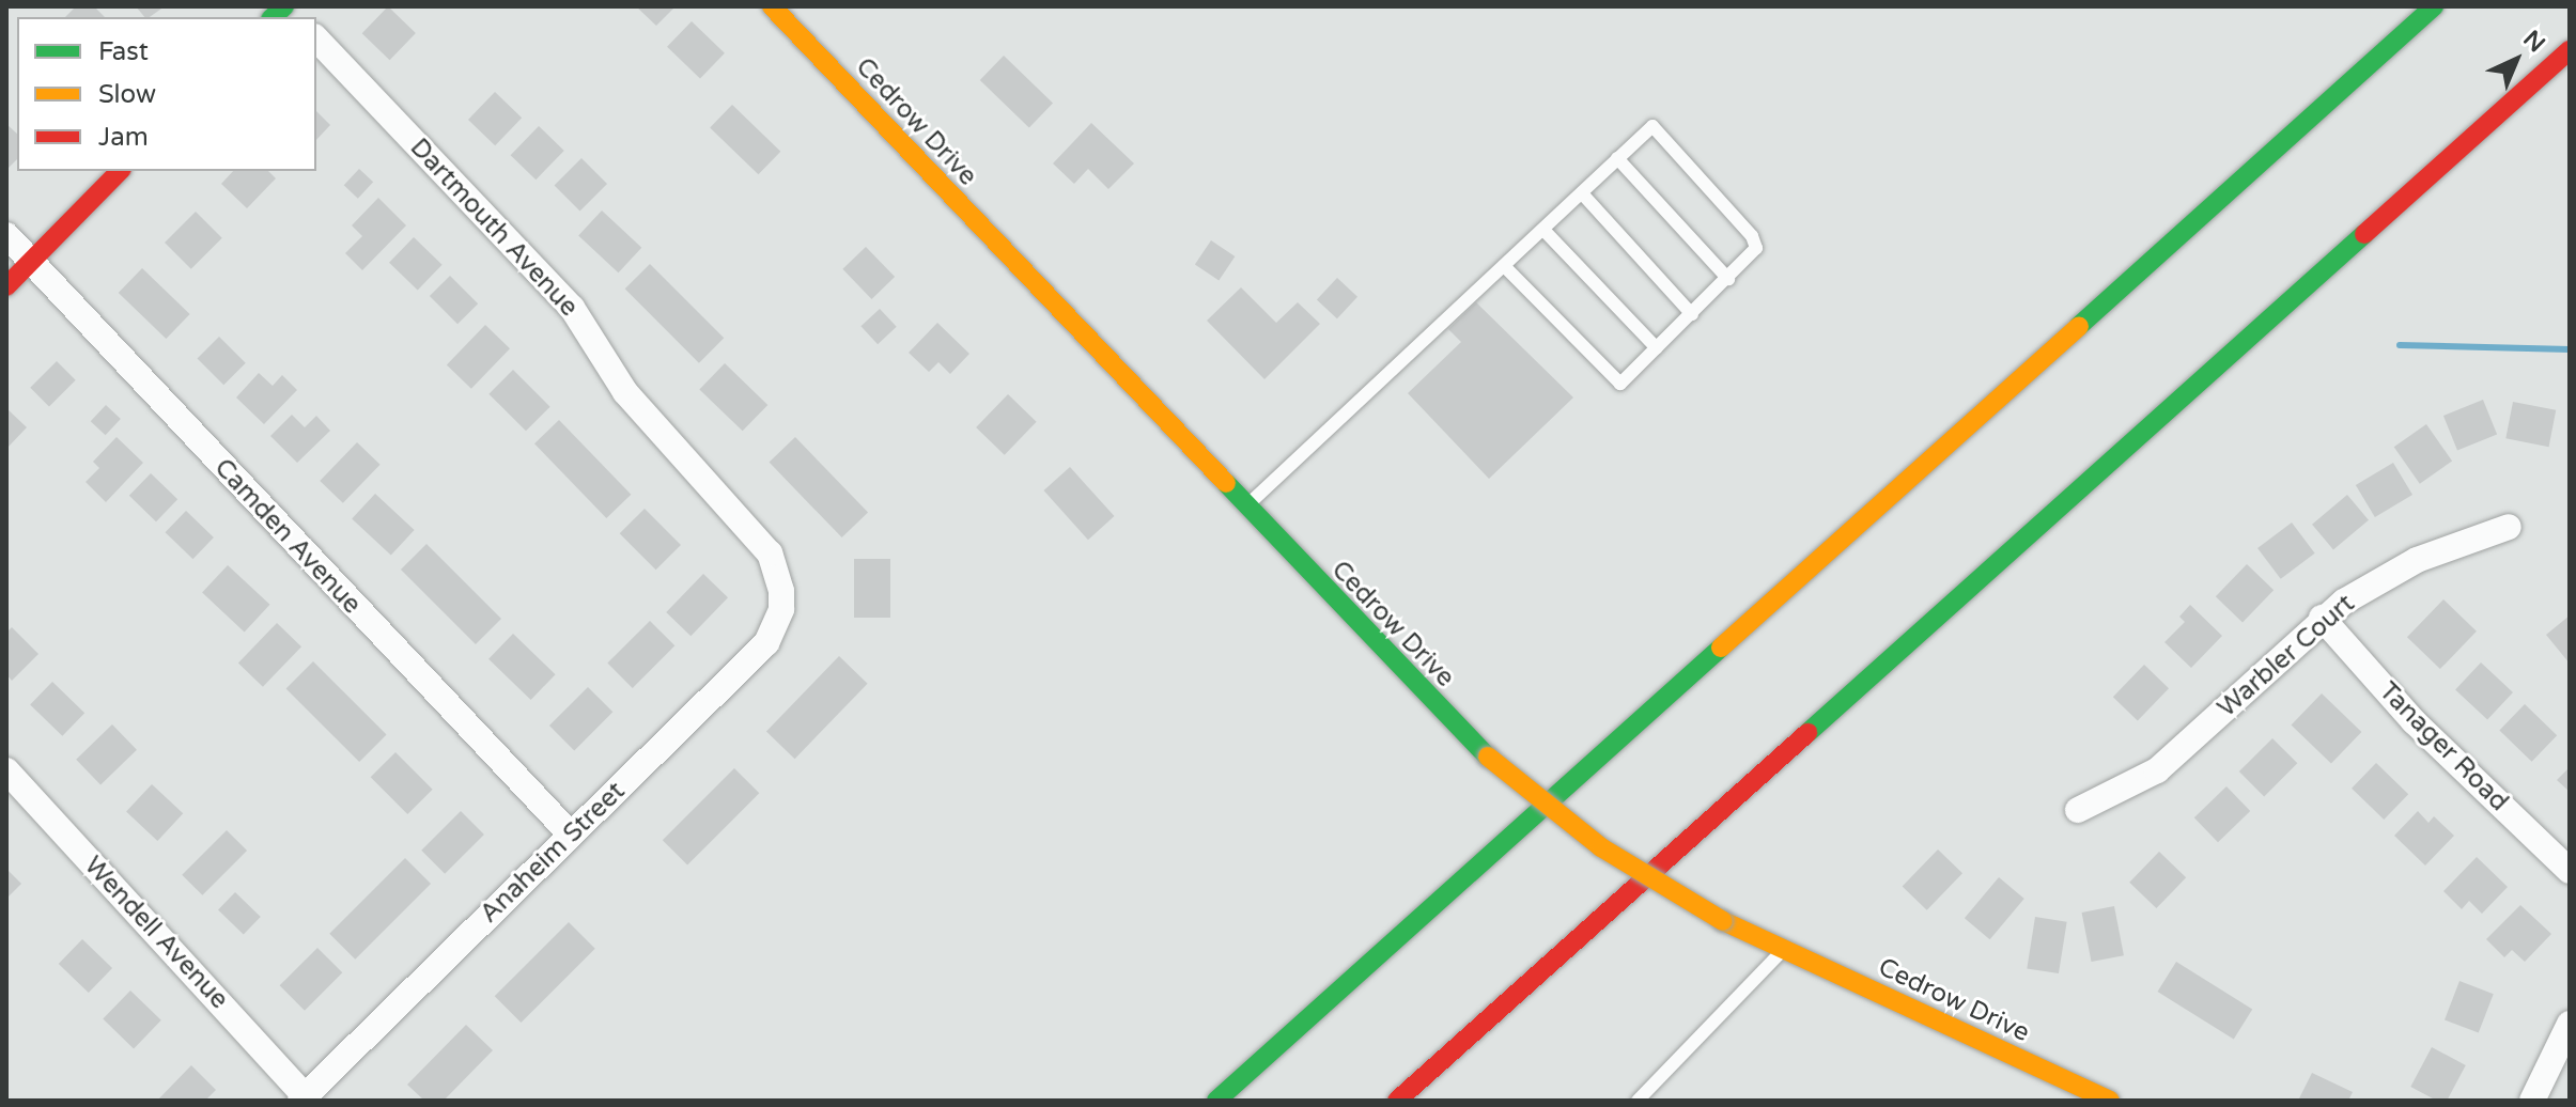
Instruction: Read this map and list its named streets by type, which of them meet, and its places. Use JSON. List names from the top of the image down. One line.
{"streets":{"main road":["Cedrow Drive"],"street":["Dartmouth Avenue","Camden Avenue","Warbler Court","Tanager Road","Anaheim Street","Wendell Avenue"]},"crossings":[["Dartmouth Avenue","Anaheim Street"],["Camden Avenue","Anaheim Street"],["Warbler Court","Tanager Road"],["Anaheim Street","Wendell Avenue"]],"legend":["Fast","Slow","Jam"],"north":"top right"}
